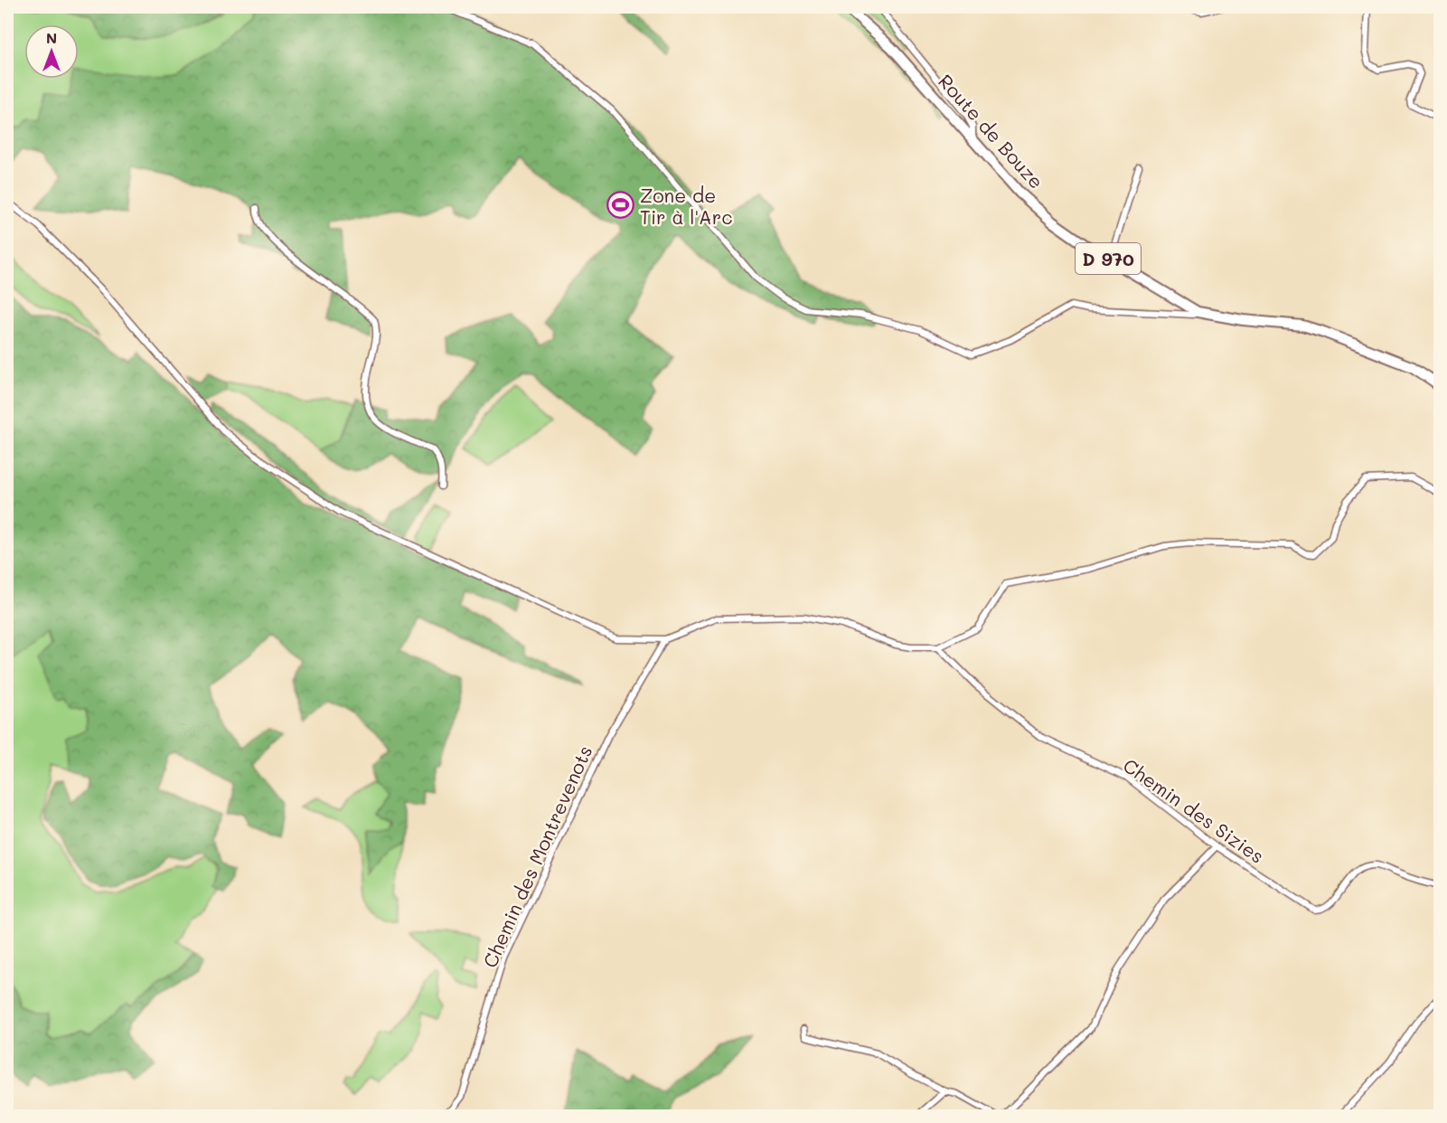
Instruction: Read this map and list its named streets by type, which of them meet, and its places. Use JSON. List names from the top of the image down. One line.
{"streets":{"main road":["Route de Bouze","D 970"],"street":["Chemin des Sizies","Chemin des Montrevenots"]},"places":{"sports":["Zone de Tir à l'Arc"]},"north":"top"}
